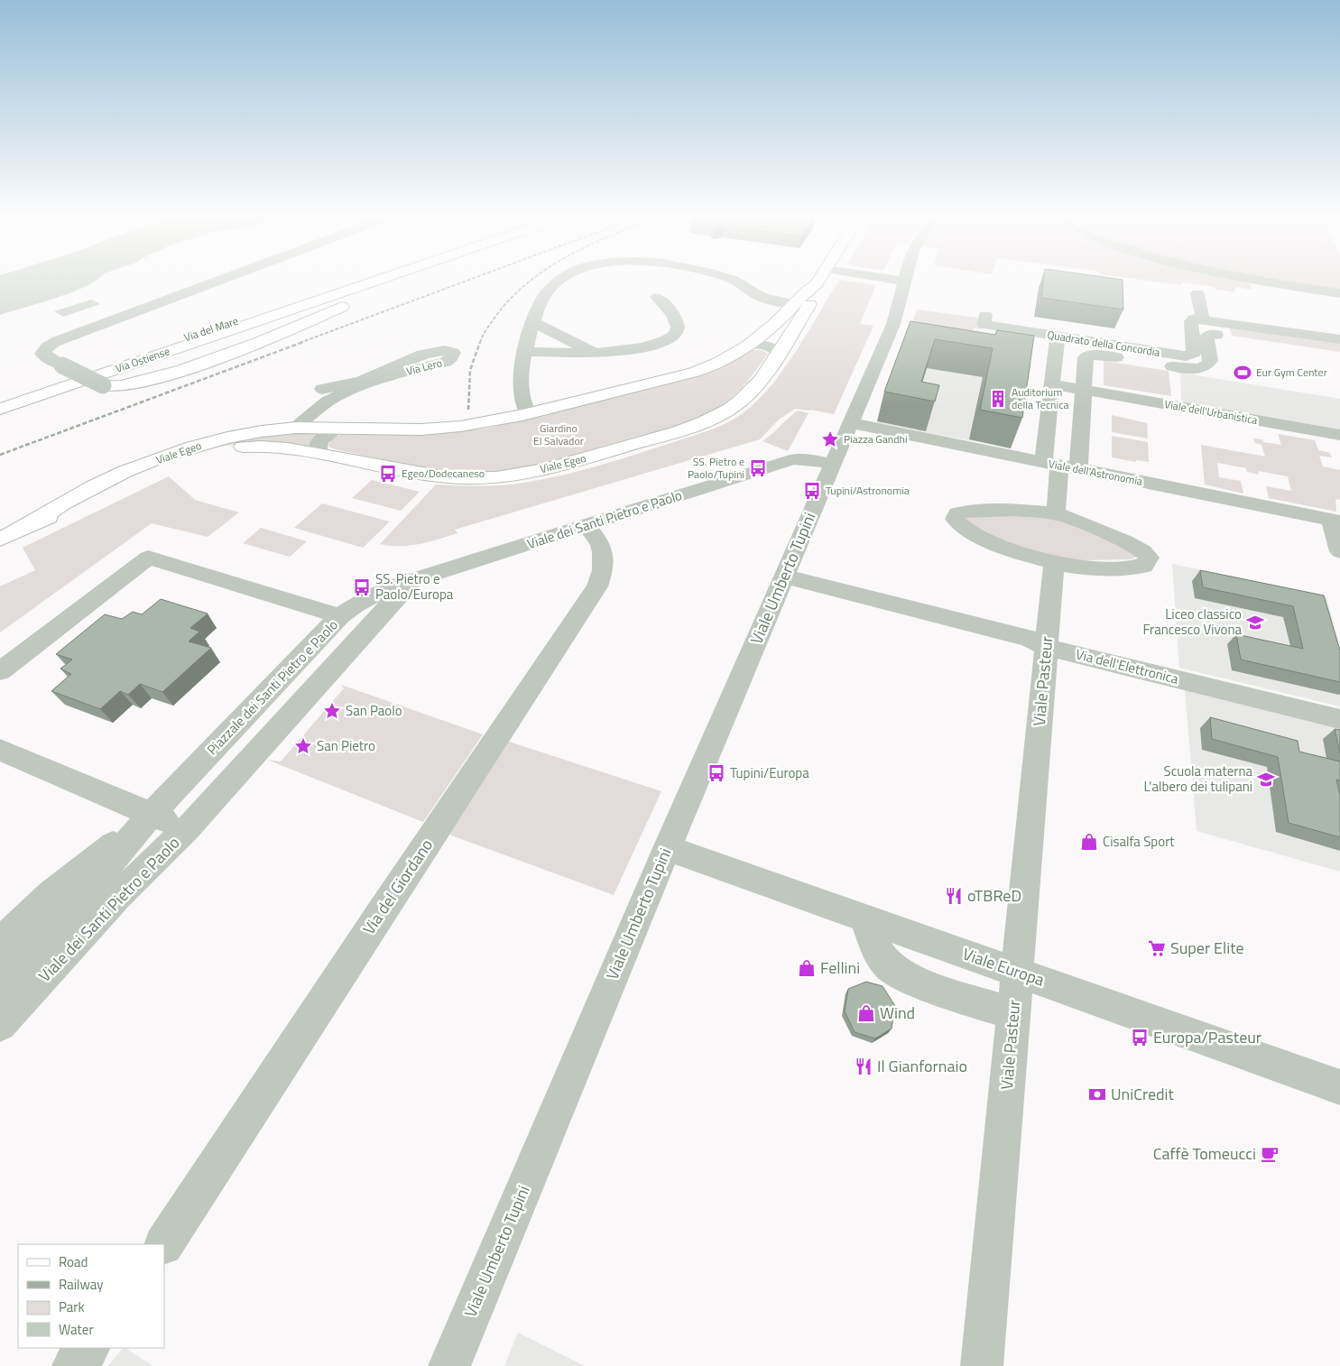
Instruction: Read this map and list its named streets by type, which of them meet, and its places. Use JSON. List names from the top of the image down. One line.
{"streets":{"main road":["Via del Mare","Via Ostiense","Viale Egeo"],"street":["Quadrato della Concordia","Via Lero","Viale dell'Urbanistica","Viale dell'Astronomia","Viale dei Santi Pietro e Paolo","Viale Umberto Tupini","Via dell'Elettronica","Viale Pasteur","Piazzale dei Santi Pietro e Paolo","Via del Giordano","Viale Europa"]},"crossings":[["Quadrato della Concordia","Viale dell'Urbanistica"],["Via Lero","Viale Egeo"],["Viale dei Santi Pietro e Paolo","Piazzale dei Santi Pietro e Paolo"],["Viale dei Santi Pietro e Paolo","Via del Giordano"],["Viale Umberto Tupini","Via dell'Elettronica"],["Viale Umberto Tupini","Viale Europa"],["Via dell'Elettronica","Viale Pasteur"],["Viale Pasteur","Viale Europa"]],"parks":["Giardino El Salvador"],"places":{"sports":["Eur Gym Center"],"building":["Auditorium della Tecnica"],"place":["Piazza Gandhi","San Paolo","San Pietro"],"bus stop":["SS. Pietro e Paolo/Tupini","Egeo/Dodecaneso","Tupini/Astronomia","SS. Pietro e Paolo/Europa","Tupini/Europa","Europa/Pasteur"],"school or university":["Liceo classico Francesco Vivona","Scuola materna L'albero dei tulipani"],"shop":["Cisalfa Sport","Fellini","Wind"],"restaurant":["oTBReD","Il Gianfornaio"],"supermarket":["Super Elite"],"bank":["UniCredit"],"cafe":["Caffè Tomeucci"]},"legend":["Road","Railway","Park","Water"]}
